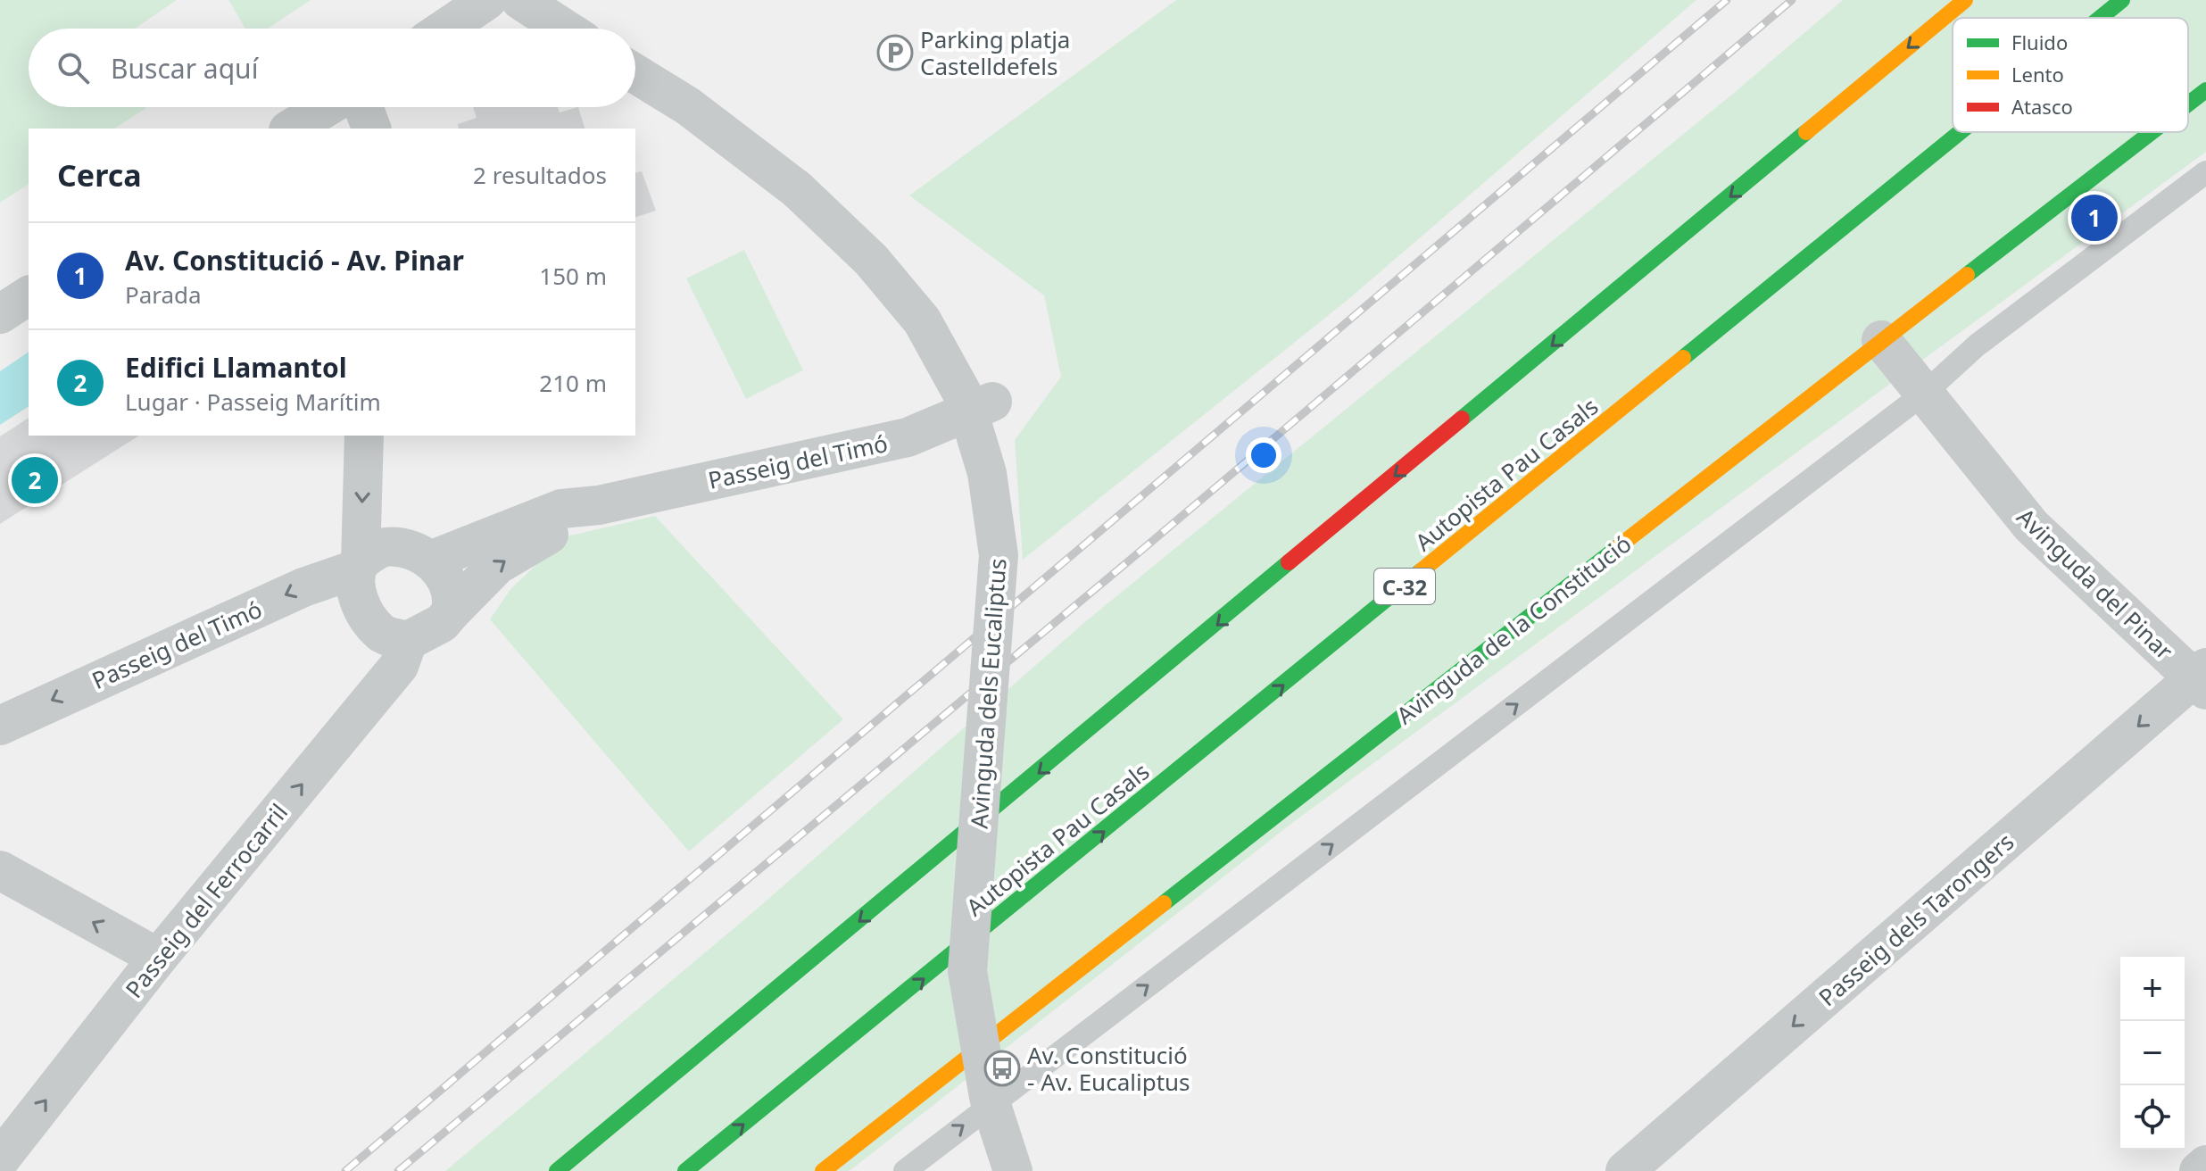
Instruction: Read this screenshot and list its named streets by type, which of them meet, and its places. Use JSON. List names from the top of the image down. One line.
{"streets":{"main road":["Autopista Pau Casals","C-32","Avinguda de la Constitució"],"street":["Passeig del Timó","Avinguda del Pinar","Avinguda dels Eucaliptus","Passeig del Ferrocarril","Passeig dels Tarongers"]},"crossings":[["Passeig del Timó","Passeig del Ferrocarril"],["Avinguda del Pinar","Avinguda de la Constitució"],["Avinguda del Pinar","Passeig dels Tarongers"]],"one_way":["Passeig del Ferrocarril","Passeig dels Tarongers"],"places":{"parking":["Parking platja Castelldefels"],"bus stop":["Av. Constitució - Av. Eucaliptus"]},"legend":["Fluido","Lento","Atasco"],"page":{"search":"Buscar aquí","heading":["Cerca","2 resultados"],"pins":["1","2"],"list":[{"mark":"1","name":"Av. Constitució - Av. Pinar","note":"Parada","value":"150 m"},{"mark":"2","name":"Edifici Llamantol","note":"Lugar · Passeig Marítim","value":"210 m"}],"map_buttons":["+","−"]}}
